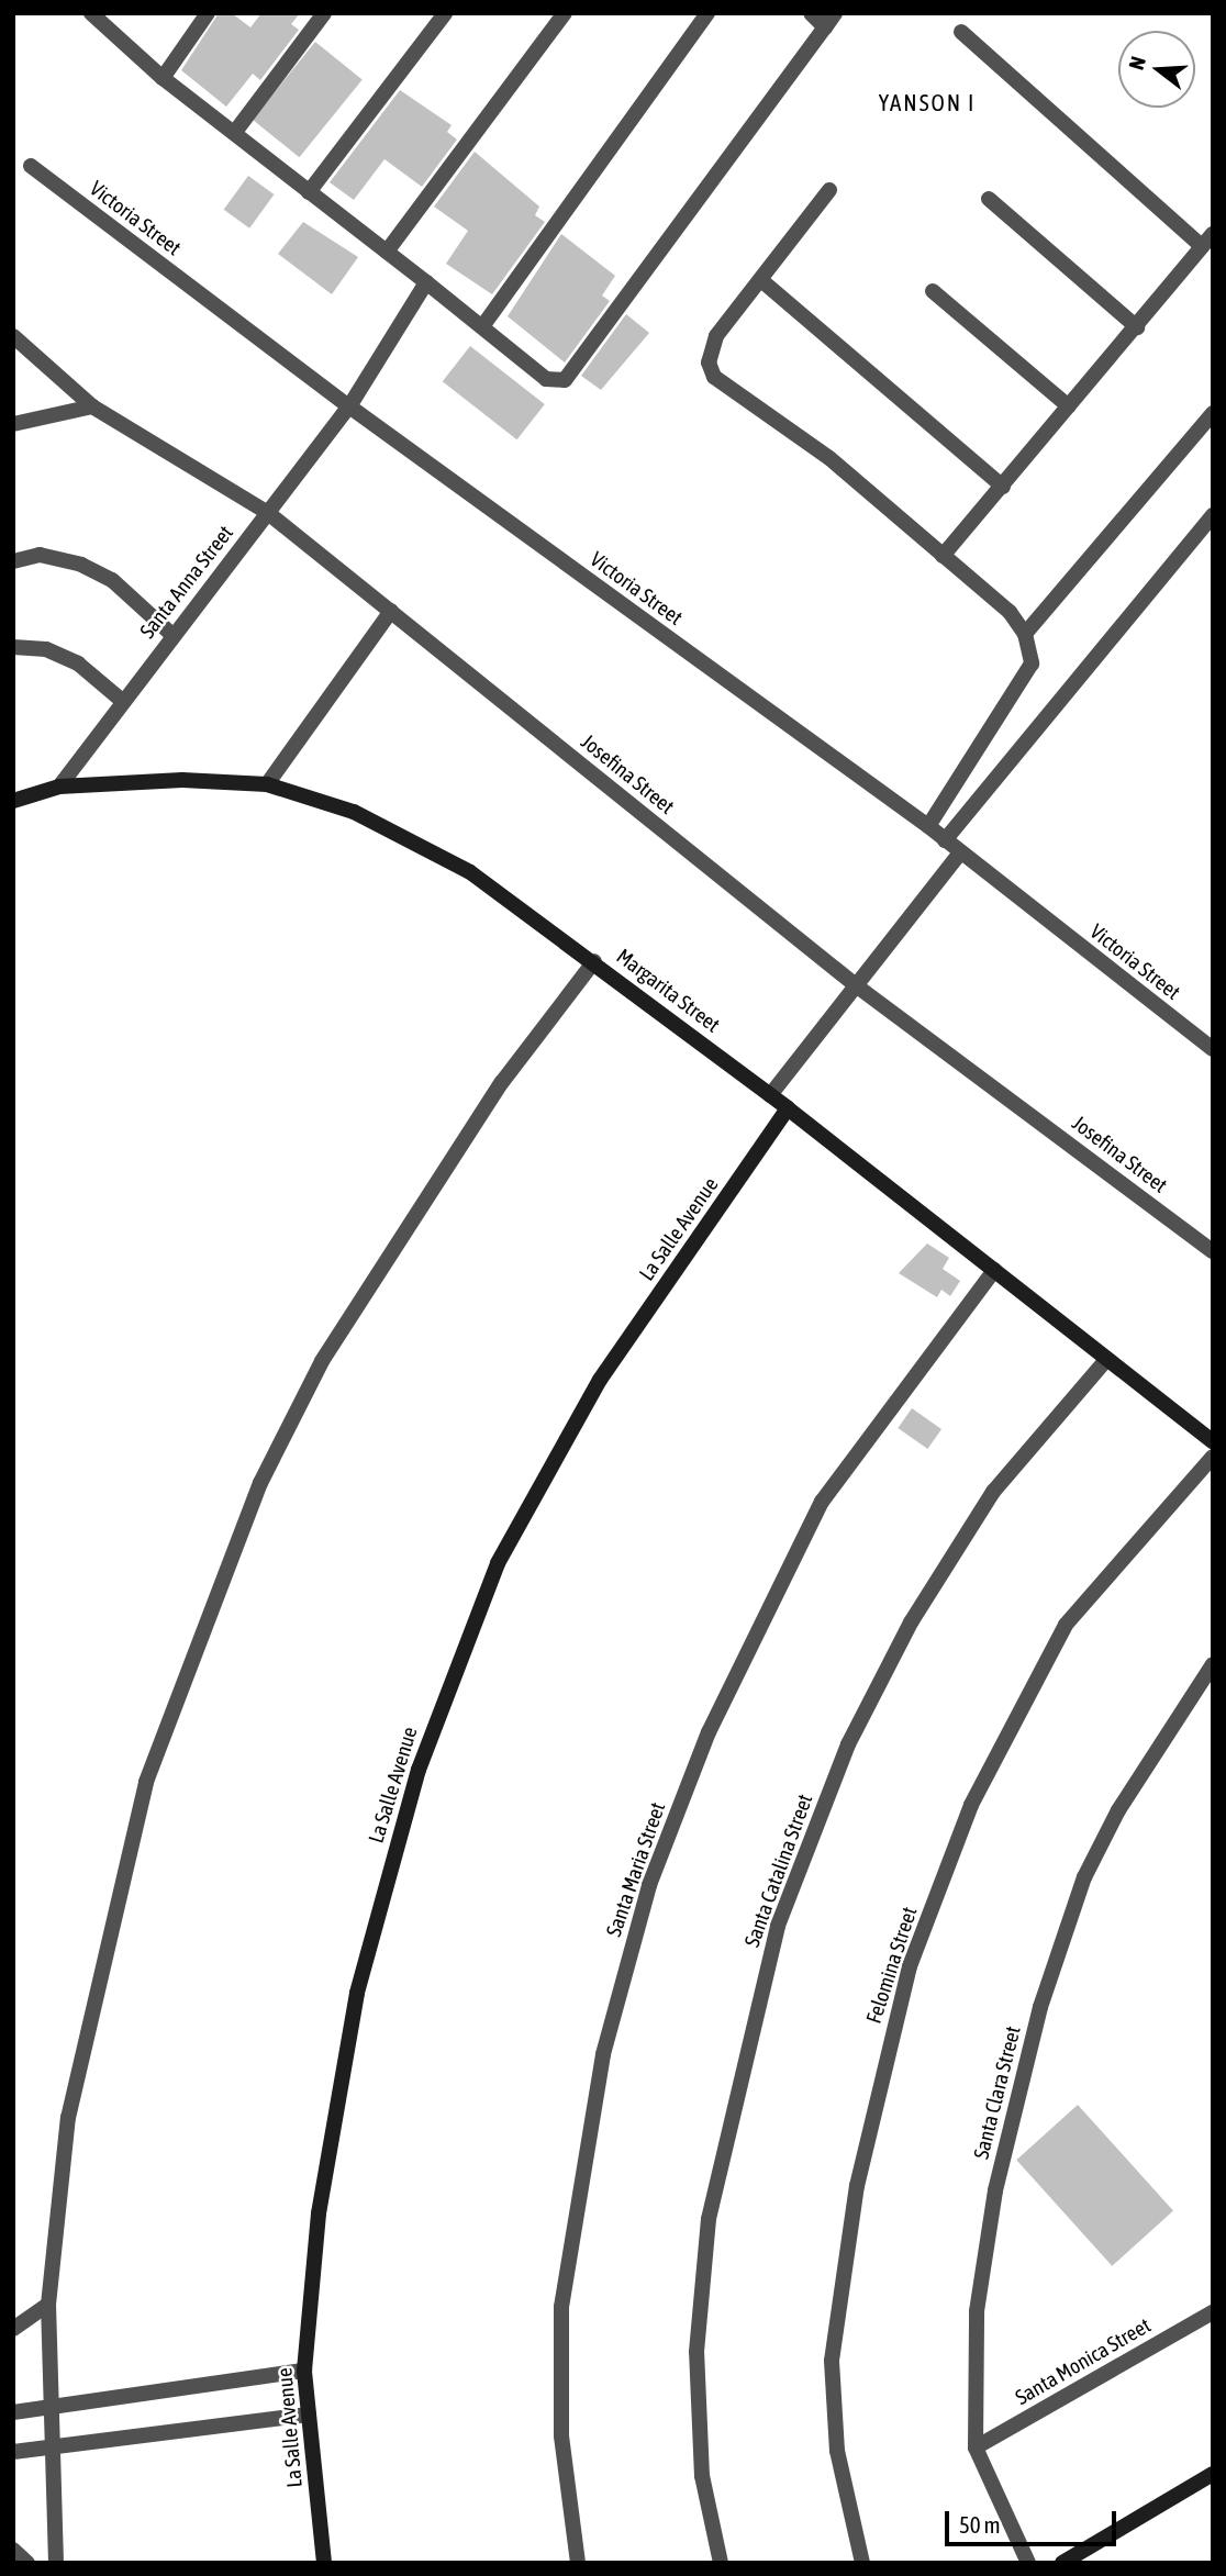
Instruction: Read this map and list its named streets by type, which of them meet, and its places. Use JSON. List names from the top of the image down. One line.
{"streets":{"street":["Victoria Street","Santa Anna Street","Josefina Street","Margarita Street","La Salle Avenue","Santa Maria Street","Santa Catalina Street","Felomina Street","Santa Clara Street","Santa Monica Street"]},"crossings":[["Victoria Street","Santa Anna Street"],["Santa Anna Street","Josefina Street"],["Santa Anna Street","Margarita Street"],["Margarita Street","La Salle Avenue"],["Margarita Street","Santa Maria Street"],["Margarita Street","Santa Catalina Street"],["Santa Clara Street","Santa Monica Street"]],"districts":["YANSON I"],"scale_bar":"50 m","north":"left"}
